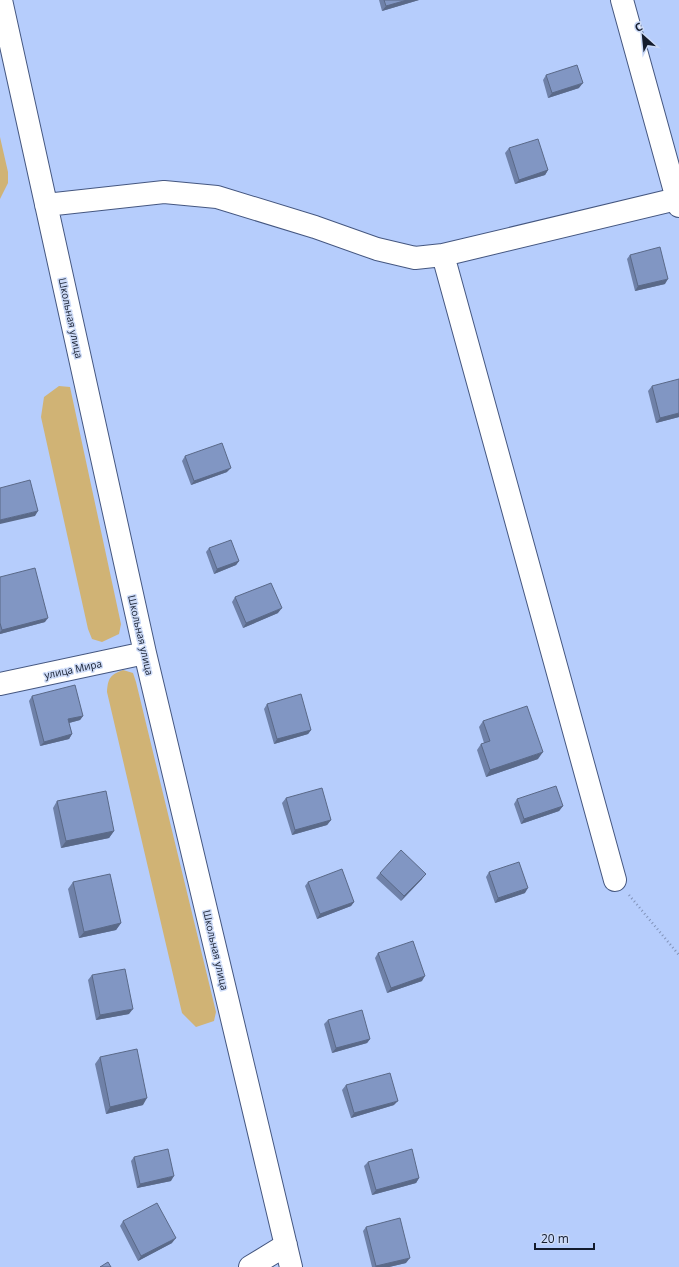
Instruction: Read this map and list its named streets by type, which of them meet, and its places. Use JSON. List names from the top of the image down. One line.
{"streets":{"street":["Школьная улица","улица Мира"]},"crossings":[["Школьная улица","улица Мира"]],"scale_bar":"20 m","north":"top left"}
